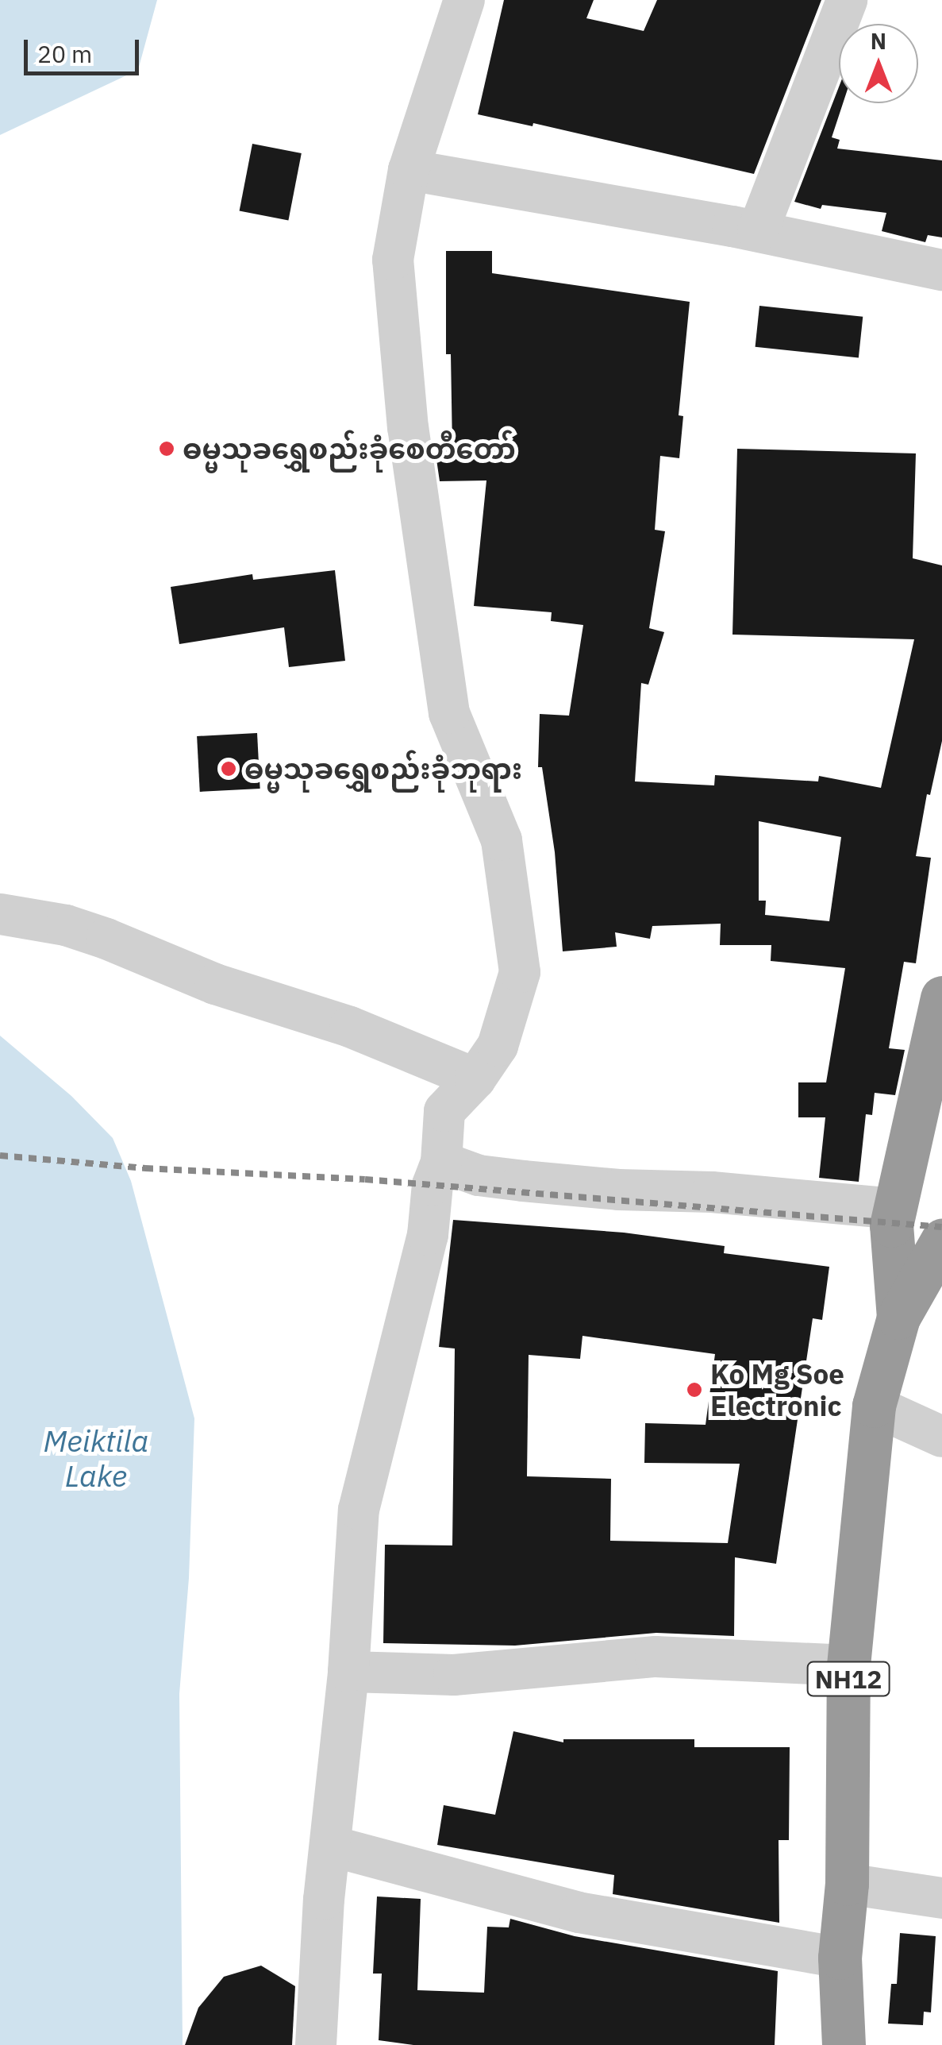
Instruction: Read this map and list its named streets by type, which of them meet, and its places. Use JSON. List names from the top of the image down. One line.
{"streets":{"highway":["NH12"]},"water":["Meiktila Lake"],"places":["ဓမ္မသုခရွှေစည်းခုံစေတီတော်","ဓမ္မသုခရွှေစည်းခုံဘုရား","Ko Mg Soe Electronic"],"scale_bar":"20 m","north":"top"}
